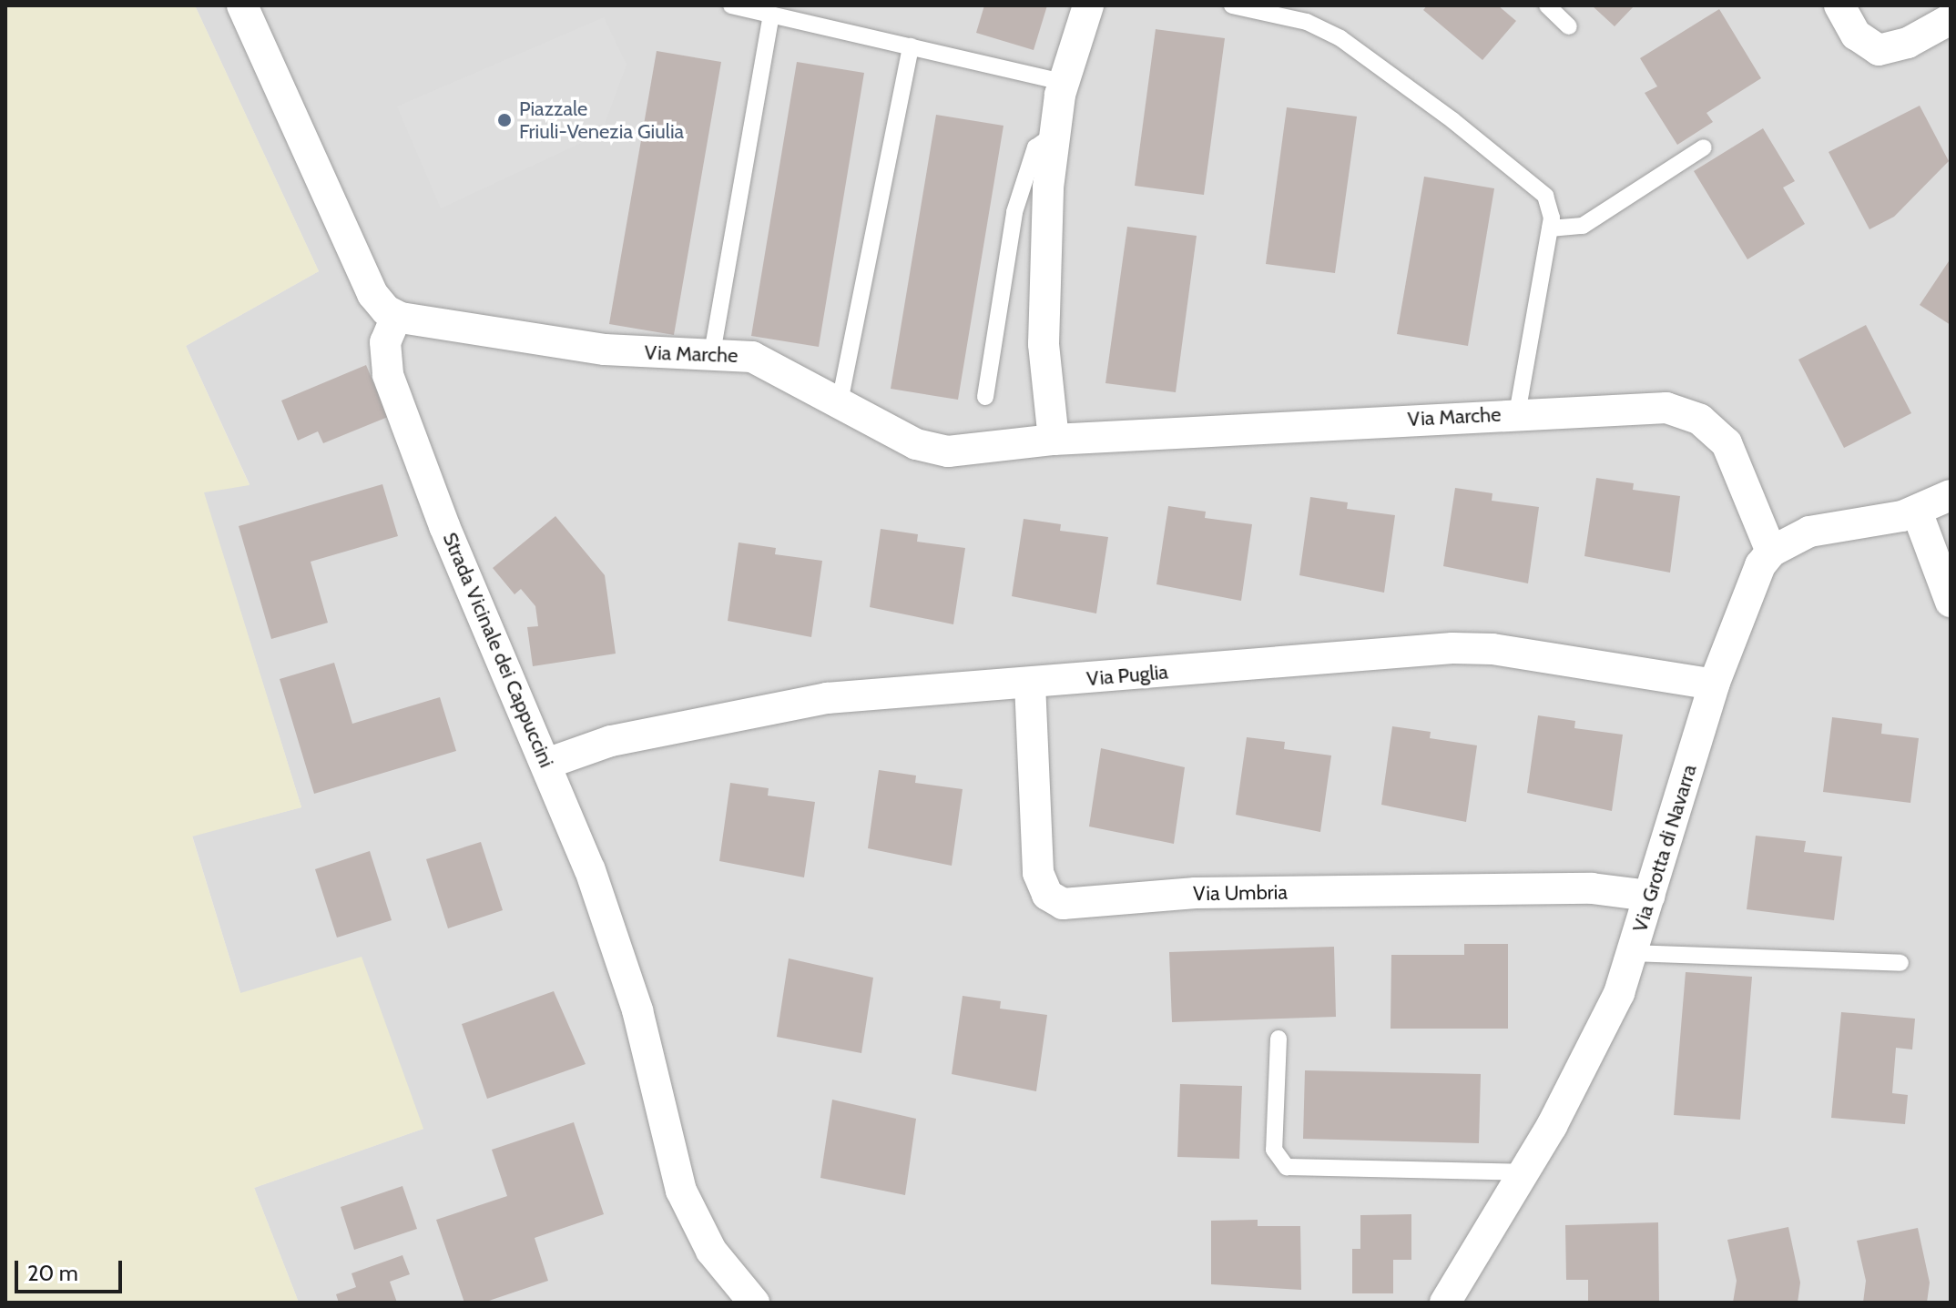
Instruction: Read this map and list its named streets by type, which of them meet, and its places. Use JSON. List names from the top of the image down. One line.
{"streets":{"street":["Via Marche","Strada Vicinale dei Cappuccini","Via Puglia","Via Grotta di Navarra","Via Umbria"]},"crossings":[["Via Marche","Strada Vicinale dei Cappuccini"],["Via Marche","Via Grotta di Navarra"],["Strada Vicinale dei Cappuccini","Via Puglia"],["Via Puglia","Via Grotta di Navarra"],["Via Puglia","Via Umbria"],["Via Grotta di Navarra","Via Umbria"]],"places":["Piazzale Friuli-Venezia Giulia"],"scale_bar":"20 m"}
